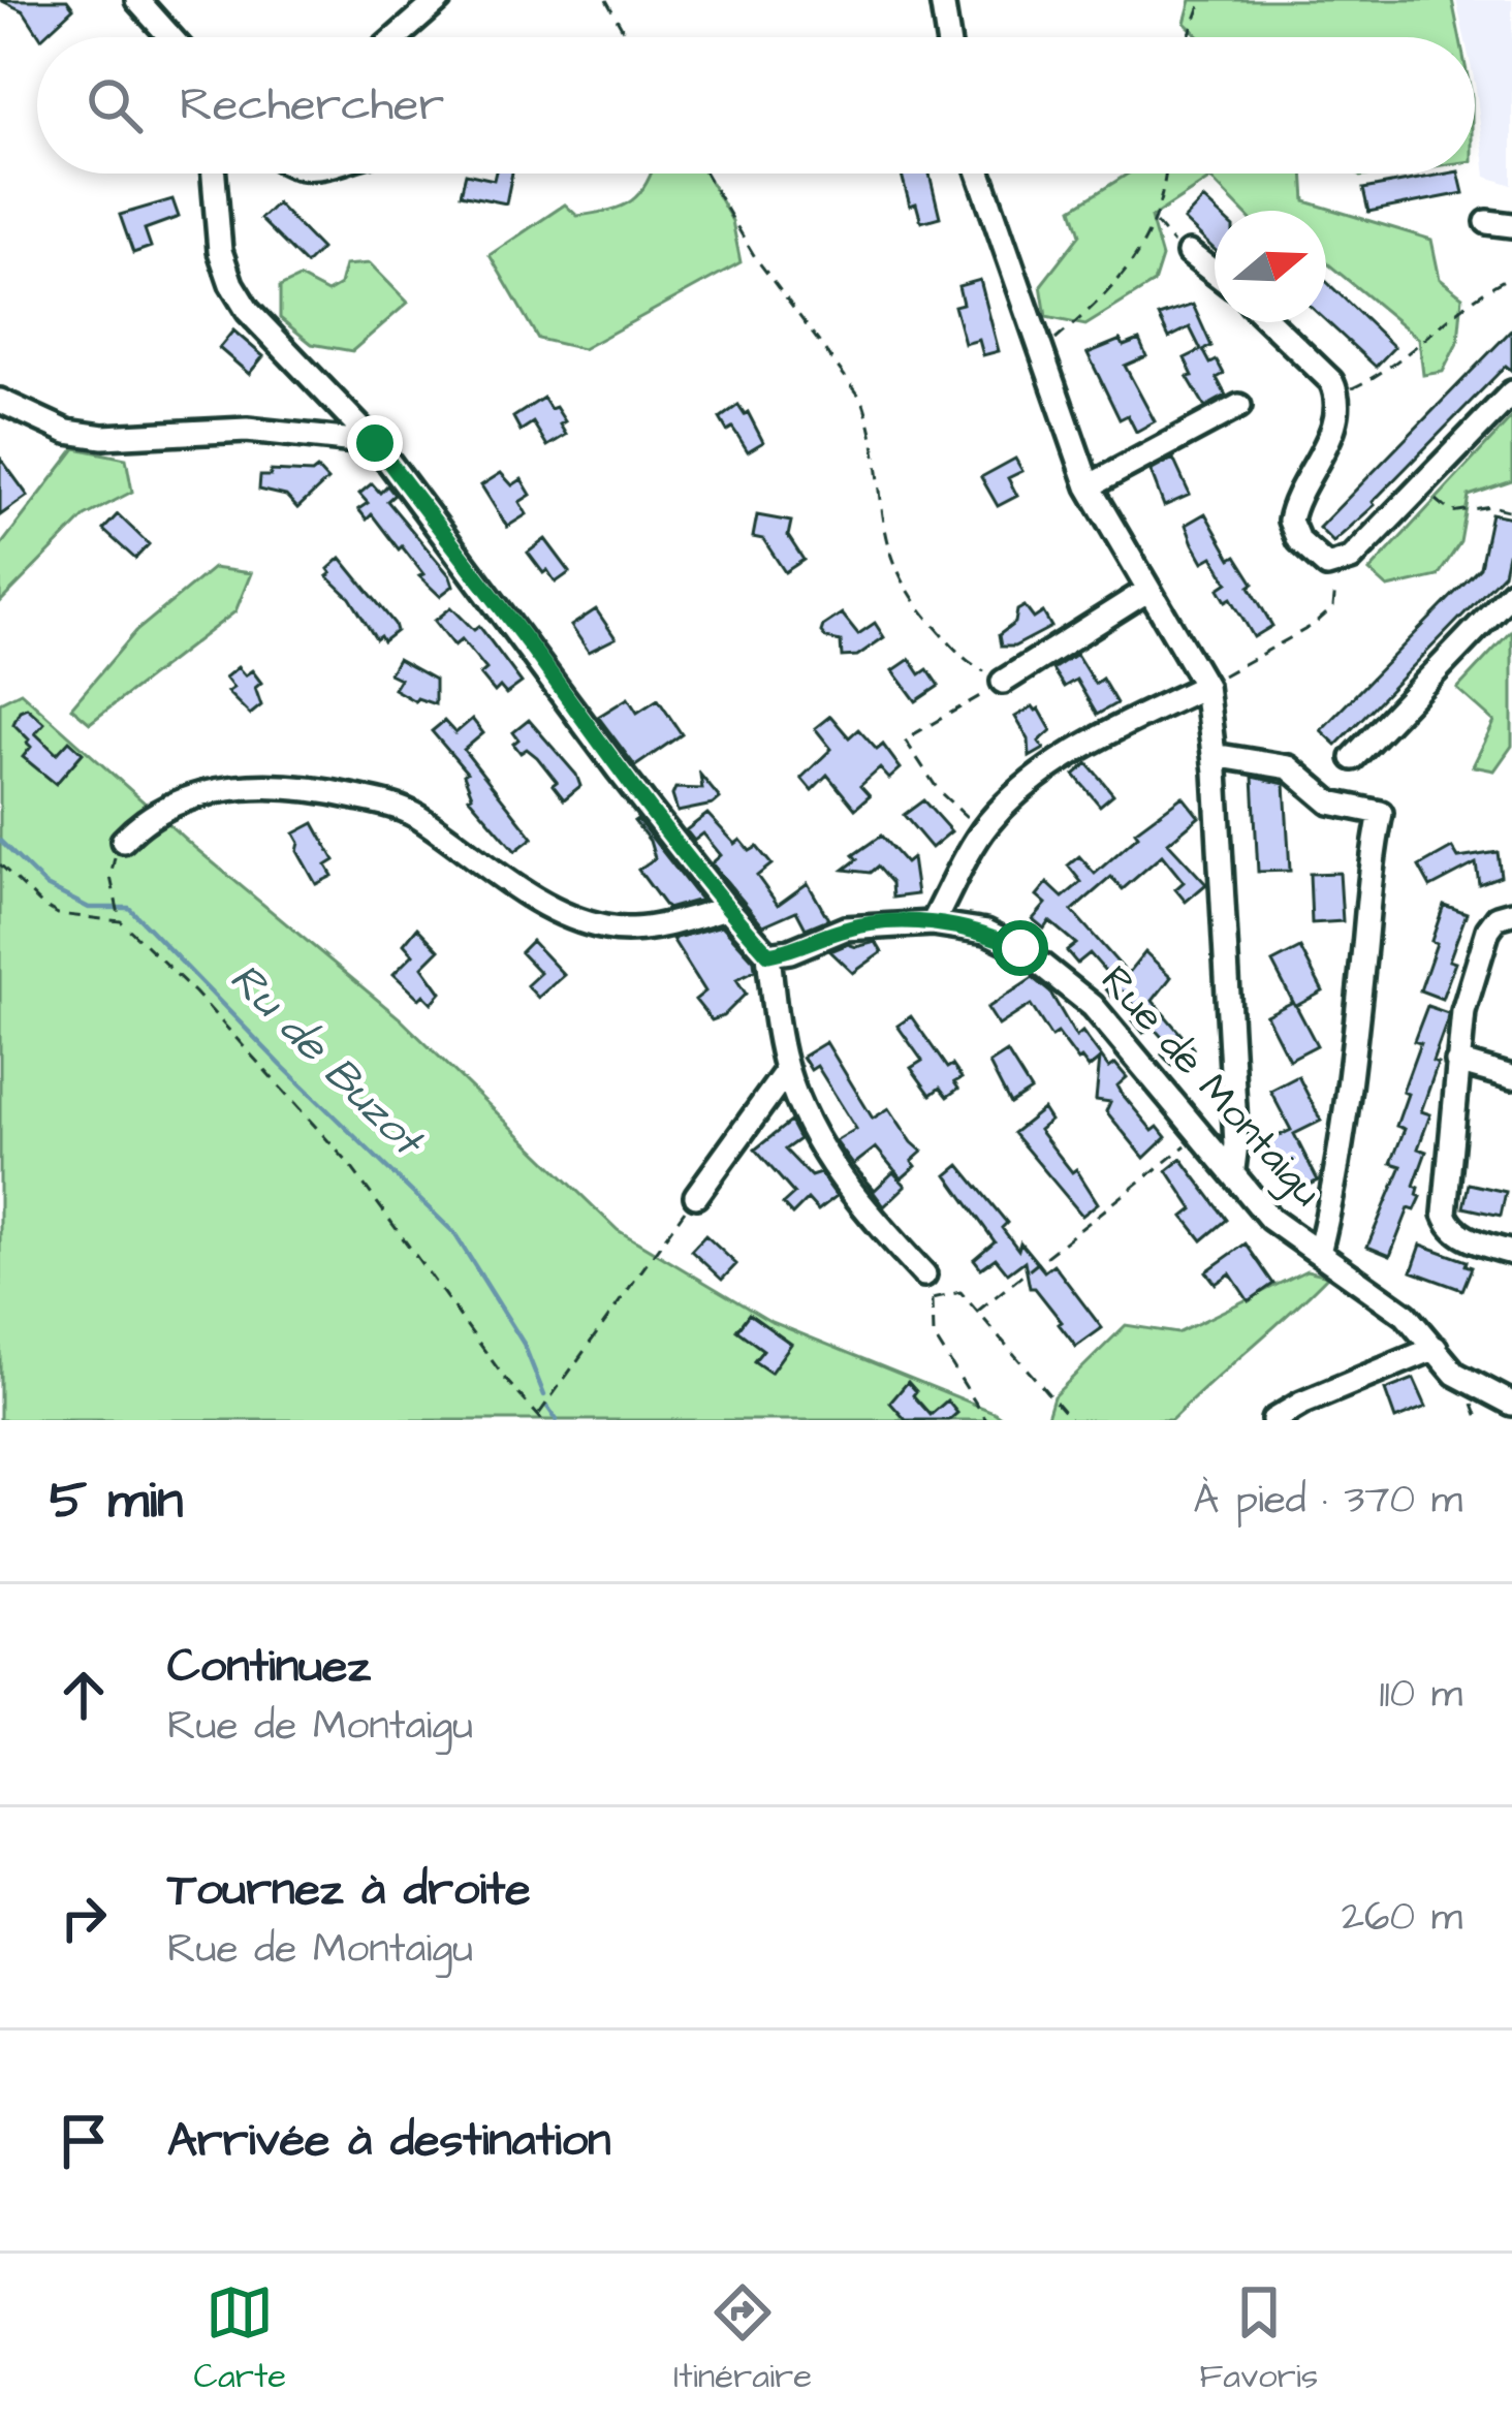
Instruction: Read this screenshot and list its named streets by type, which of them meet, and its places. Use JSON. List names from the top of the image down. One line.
{"streets":{"street":["Rue de Montaigu"]},"water":["Ru de Buzot"],"north":"right","page":{"search":"Rechercher","heading":["5 min","À pied · 370 m"],"list":[["Continuez","Rue de Montaigu","110 m"],["Tournez à droite","Rue de Montaigu","260 m"],"Arrivée à destination"],"nav":["Carte","Itinéraire","Favoris"]}}
